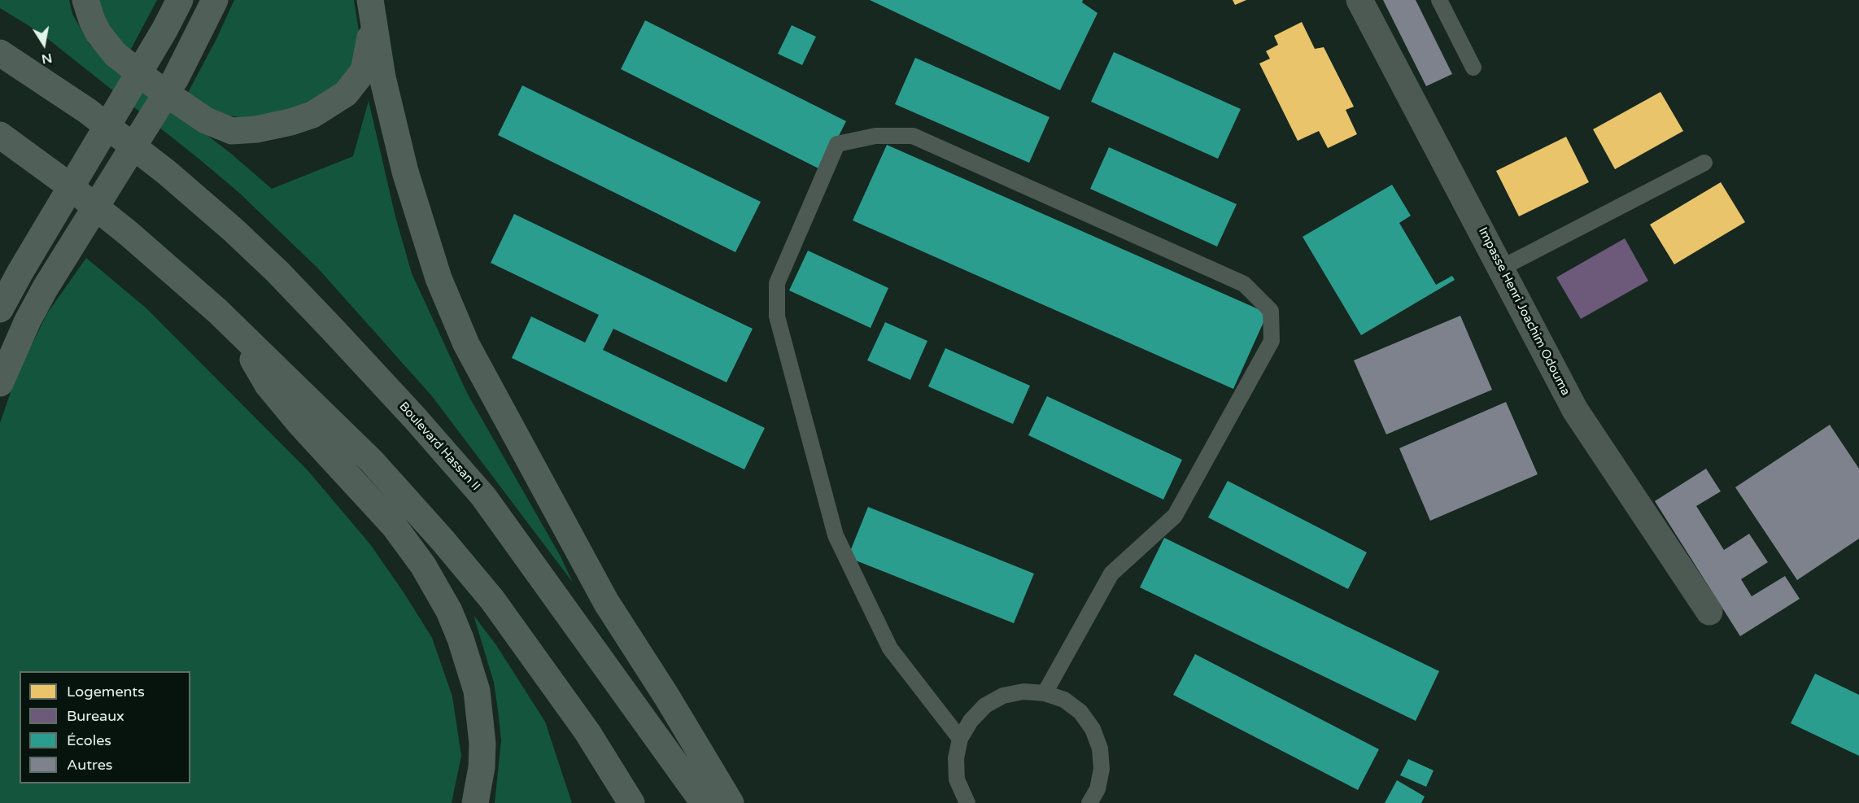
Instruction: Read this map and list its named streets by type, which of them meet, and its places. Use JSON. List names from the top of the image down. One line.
{"streets":{"highway":["Boulevard Hassan II"],"street":["Impasse Henri Joachim Odouma"]},"legend":["Logements","Bureaux","Écoles","Autres"],"north":"bottom"}
